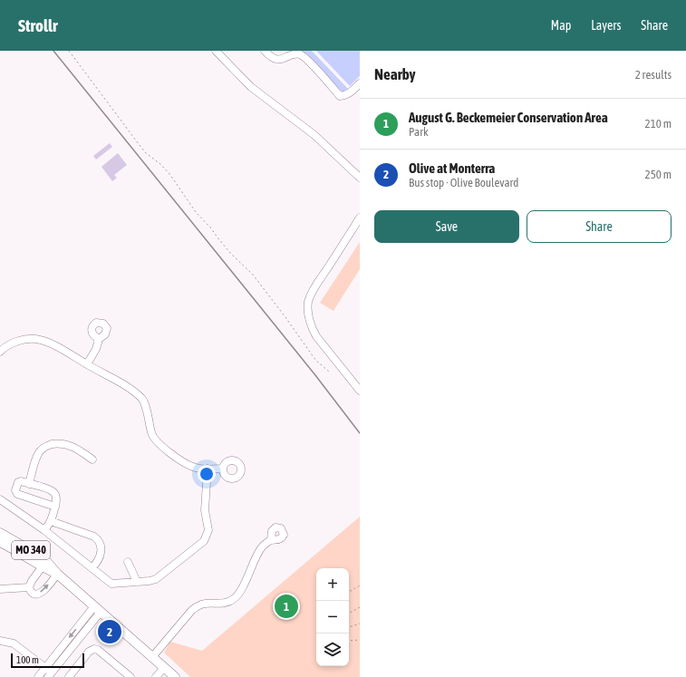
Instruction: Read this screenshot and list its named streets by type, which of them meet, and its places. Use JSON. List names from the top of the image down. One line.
{"streets":{"main road":["MO 340"]},"scale_bar":"100 m","page":{"header":"Strollr","nav":["Map","Layers","Share"],"heading":["Nearby","2 results"],"list":[{"mark":"1","name":"August G. Beckemeier Conservation Area","note":"Park","value":"210 m"},{"mark":"2","name":"Olive at Monterra","note":"Bus stop · Olive Boulevard","value":"250 m"}],"buttons":["Save","Share"],"map_buttons":["+","−"],"pins":["1","2"],"scale":"100 m"}}
